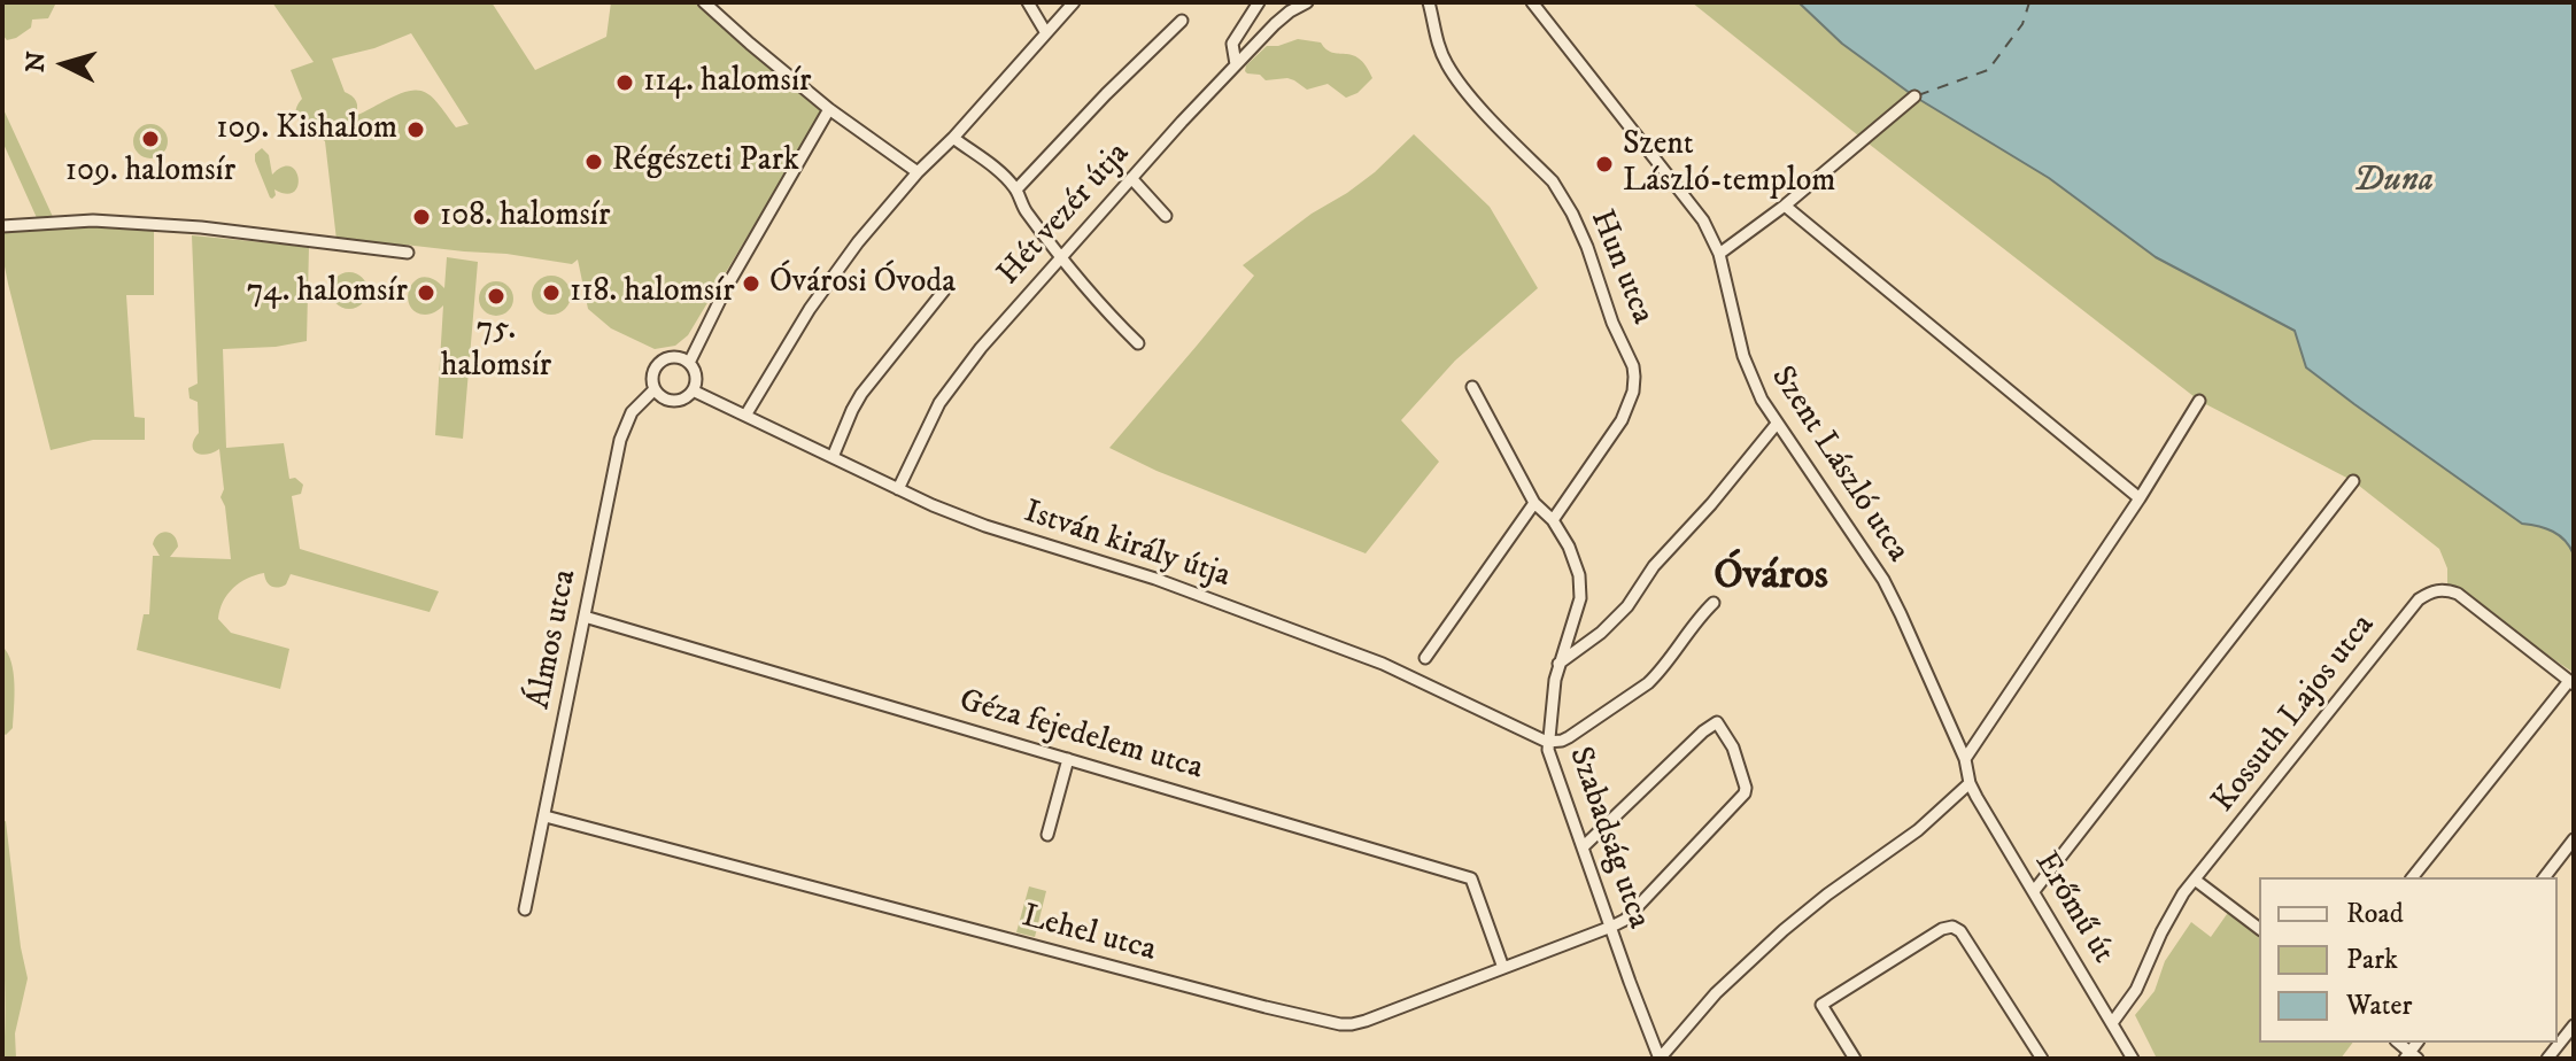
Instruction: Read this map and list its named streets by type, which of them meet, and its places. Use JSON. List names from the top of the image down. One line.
{"streets":{"street":["Hét vezér útja","Hun utca","Szent László utca","István király útja","Álmos utca","Kossuth Lajos utca","Géza fejedelem utca","Szabadság utca","Erőmű út","Lehel utca"]},"crossings":[["Hét vezér útja","István király útja"],["Hun utca","Szabadság utca"],["Szent László utca","Erőmű út"],["István király útja","Álmos utca"],["István király útja","Szabadság utca"],["Álmos utca","Géza fejedelem utca"],["Álmos utca","Lehel utca"],["Kossuth Lajos utca","Erőmű út"],["Géza fejedelem utca","Lehel utca"],["Szabadság utca","Lehel utca"]],"districts":["Óváros"],"water":["Duna"],"places":["114. halomsír","109. Kishalom","109. halomsír","Régészeti Park","Szent László-templom","108. halomsír","Óvárosi Óvoda","74. halomsír","118. halomsír","75. halomsír"],"legend":["Road","Park","Water"],"north":"left"}
